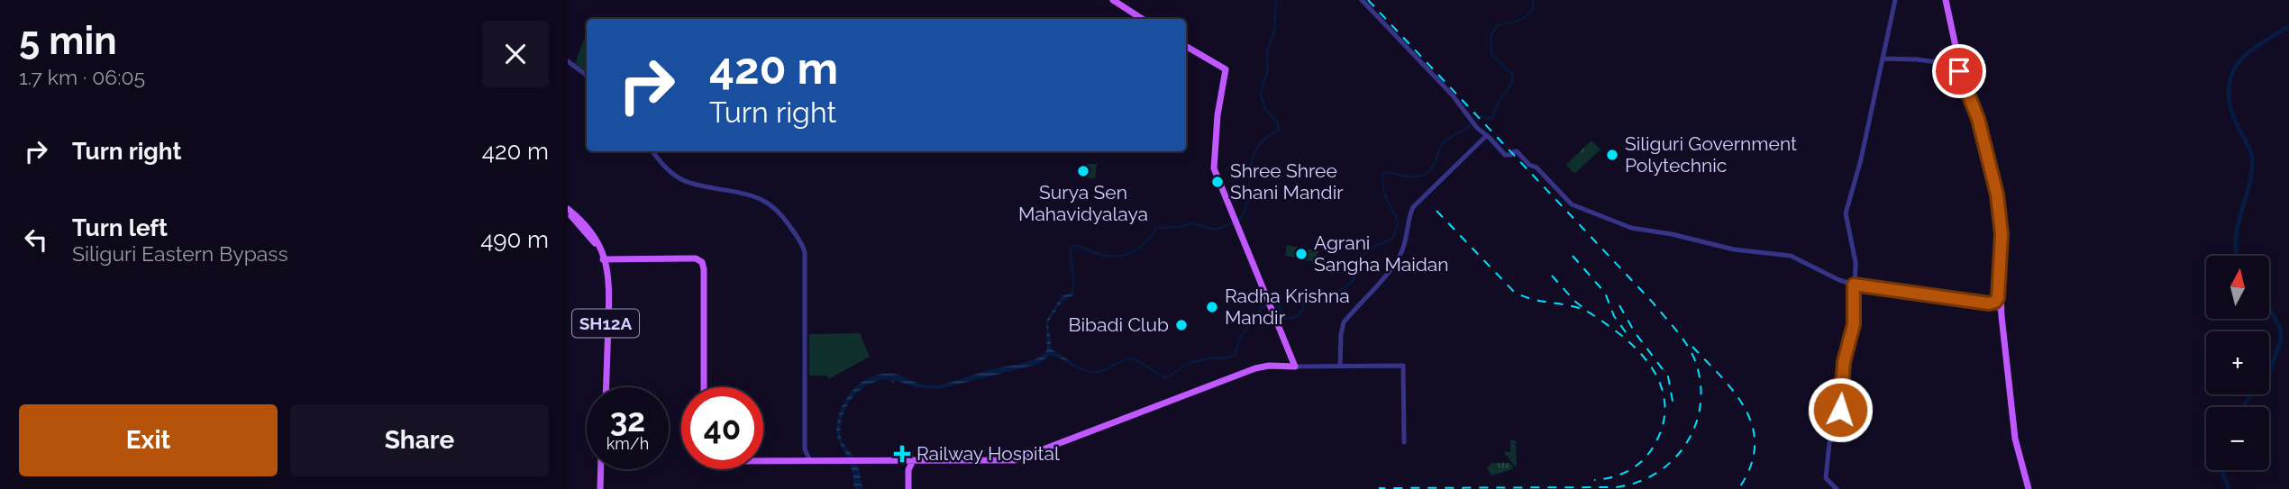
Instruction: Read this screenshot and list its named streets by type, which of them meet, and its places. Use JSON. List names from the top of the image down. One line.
{"streets":{"main road":["SH12A"]},"places":{"other":["Siliguri Government Polytechnic","Surya Sen Mahavidyalaya","Shree Shree Shani Mandir","Agrani Sangha Maidan","Radha Krishna Mandir","Bibadi Club"],"health":["Railway Hospital"]},"north":"top","page":{"heading":["5 min","1.7 km · 06:05"],"turn":["420 m","Turn right"],"list":[{"name":"Turn right","value":"420 m"},{"name":"Turn left","note":"Siliguri Eastern Bypass","value":"490 m"}],"map_buttons":["+","−"],"speed":"32 km/h","limit":"40","buttons":["Exit","Share"]}}
